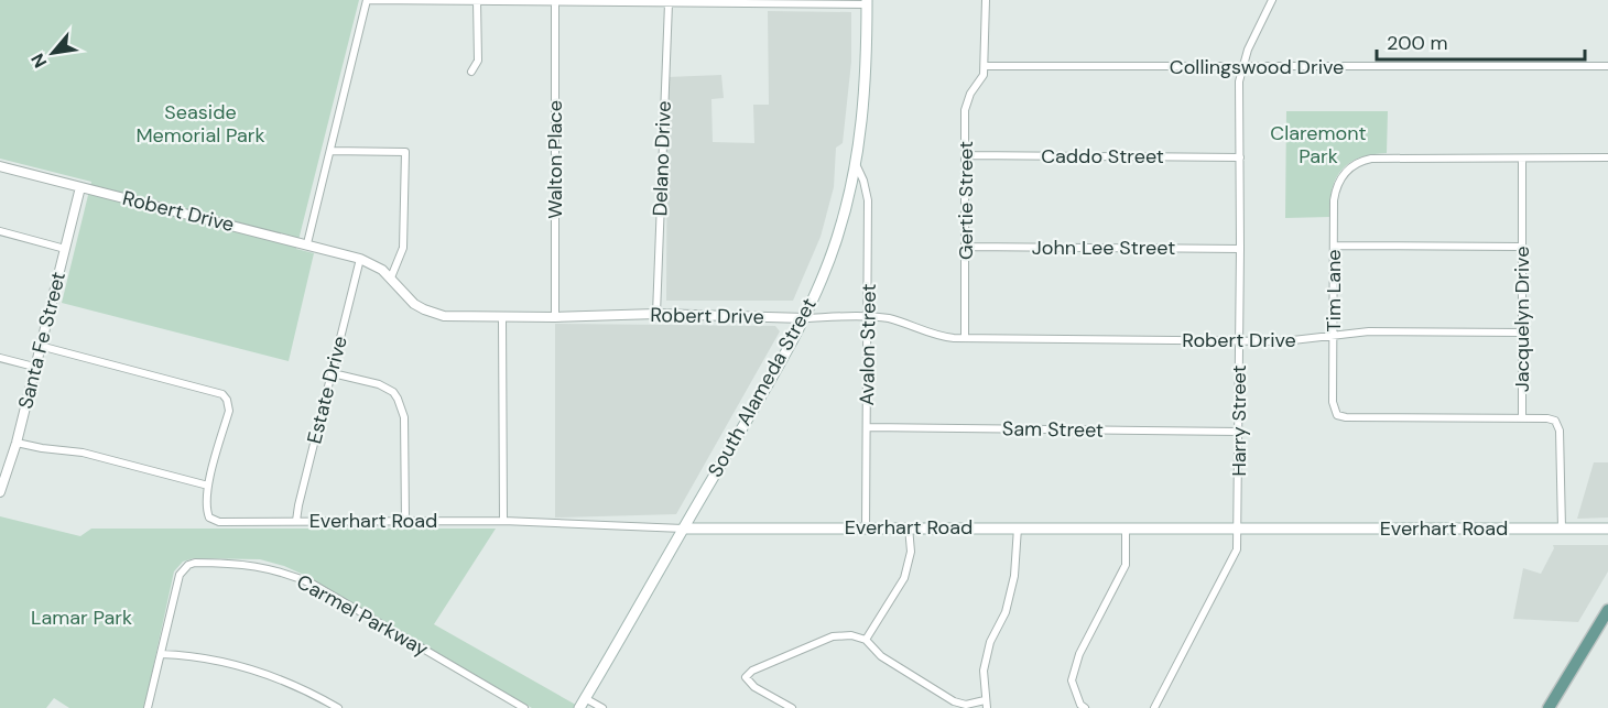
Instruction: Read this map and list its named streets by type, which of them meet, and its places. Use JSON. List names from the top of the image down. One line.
{"streets":{"main road":["South Alameda Street","Everhart Road"],"street":["Collingswood Drive","Caddo Street","Delano Drive","Walton Place","Gertie Street","Robert Drive","John Lee Street","Tim Lane","Jacquelyn Drive","Santa Fe Street","Avalon Street","Estate Drive","Harry Street","Sam Street","Carmel Parkway"]},"crossings":[["Collingswood Drive","Gertie Street"],["Collingswood Drive","Harry Street"],["Caddo Street","Gertie Street"],["Caddo Street","Harry Street"],["Delano Drive","Robert Drive"],["Walton Place","Robert Drive"],["Gertie Street","Robert Drive"],["Gertie Street","John Lee Street"],["Robert Drive","Tim Lane"],["Robert Drive","Jacquelyn Drive"],["Robert Drive","Santa Fe Street"],["Robert Drive","Avalon Street"],["Robert Drive","South Alameda Street"],["Robert Drive","Estate Drive"],["Robert Drive","Harry Street"],["John Lee Street","Harry Street"],["Tim Lane","Jacquelyn Drive"],["Jacquelyn Drive","Everhart Road"],["Avalon Street","South Alameda Street"],["Avalon Street","Sam Street"],["Avalon Street","Everhart Road"],["South Alameda Street","Everhart Road"],["Estate Drive","Everhart Road"],["Harry Street","Sam Street"],["Harry Street","Everhart Road"]],"parks":["Seaside Memorial Park","Claremont Park","Lamar Park"],"scale_bar":"200 m","north":"bottom left"}
